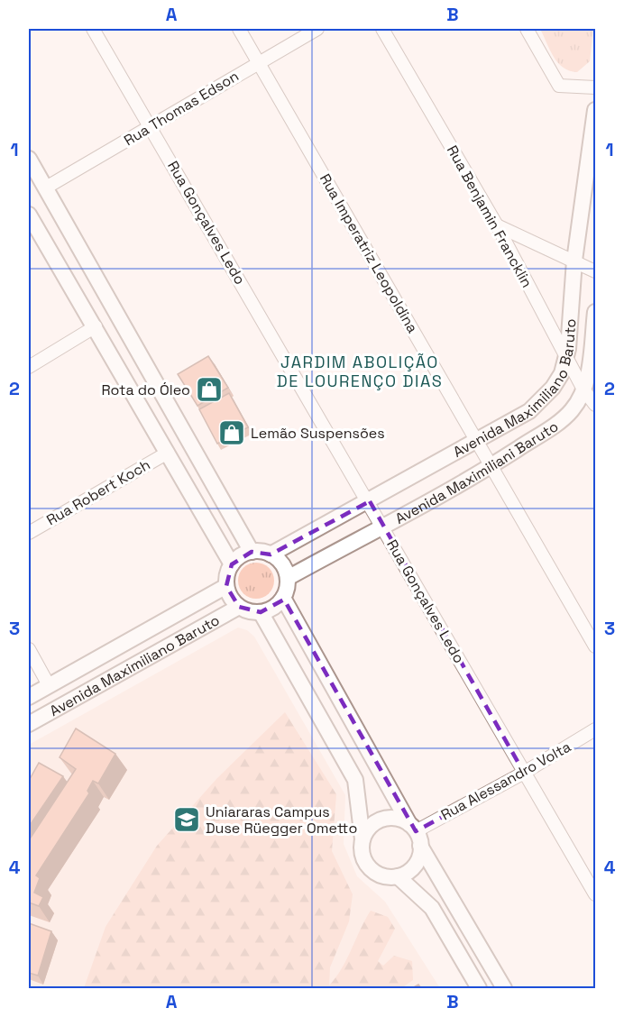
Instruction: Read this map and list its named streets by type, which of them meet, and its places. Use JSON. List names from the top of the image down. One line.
{"streets":{"street":["Rua Thomas Edson","Rua Benjamin Francklin","Rua Gonçalves Ledo","Rua Imperatriz Leopoldina","Avenida Maximiliano Baruto","Avenida Maximiliani Baruto","Rua Robert Koch","Rua Alessandro Volta"]},"crossings":[["Rua Thomas Edson","Rua Gonçalves Ledo"],["Rua Thomas Edson","Rua Imperatriz Leopoldina"],["Rua Benjamin Francklin","Avenida Maximiliano Baruto"],["Rua Benjamin Francklin","Avenida Maximiliani Baruto"],["Rua Gonçalves Ledo","Avenida Maximiliano Baruto"],["Rua Gonçalves Ledo","Avenida Maximiliani Baruto"],["Rua Gonçalves Ledo","Rua Alessandro Volta"],["Rua Imperatriz Leopoldina","Avenida Maximiliano Baruto"],["Rua Imperatriz Leopoldina","Avenida Maximiliani Baruto"],["Avenida Maximiliano Baruto","Avenida Maximiliani Baruto"]],"districts":["JARDIM ABOLIÇÃO DE LOURENÇO DIAS"],"places":{"shop":["Rota do Óleo","Lemão Suspensões"],"school or university":["Uniararas Campus Duse Rüegger Ometto"]},"grid":{"columns":["A","B"],"rows":["1","2","3","4"]}}
